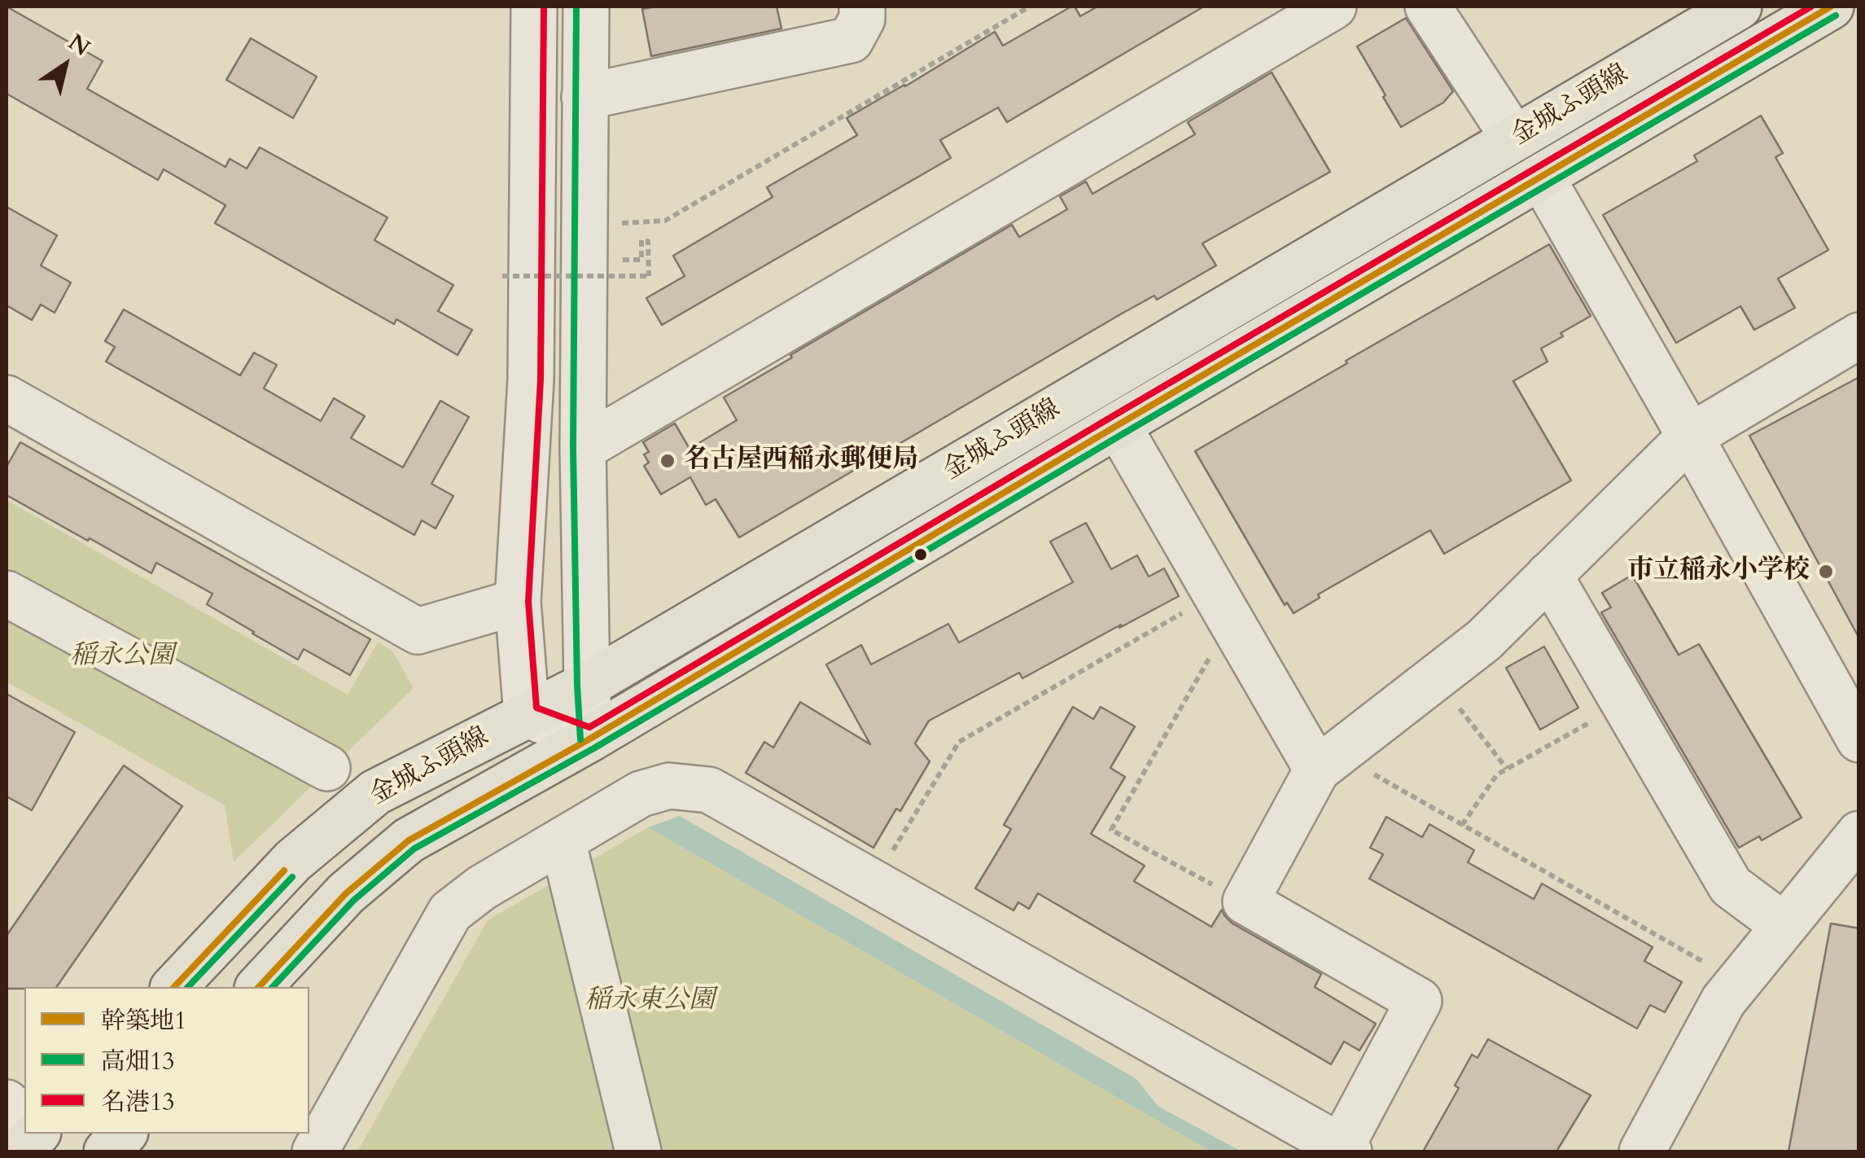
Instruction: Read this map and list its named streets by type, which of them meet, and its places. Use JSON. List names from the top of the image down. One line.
{"streets":{"main road":["金城ふ頭線"]},"parks":["稲永公園","稲永東公園"],"places":["名古屋西稲永郵便局","市立稲永小学校"],"lines":["transit line 幹築地1","transit line 高畑13","transit line 名港13"],"legend":["幹築地1","高畑13","名港13"],"north":"top right"}
